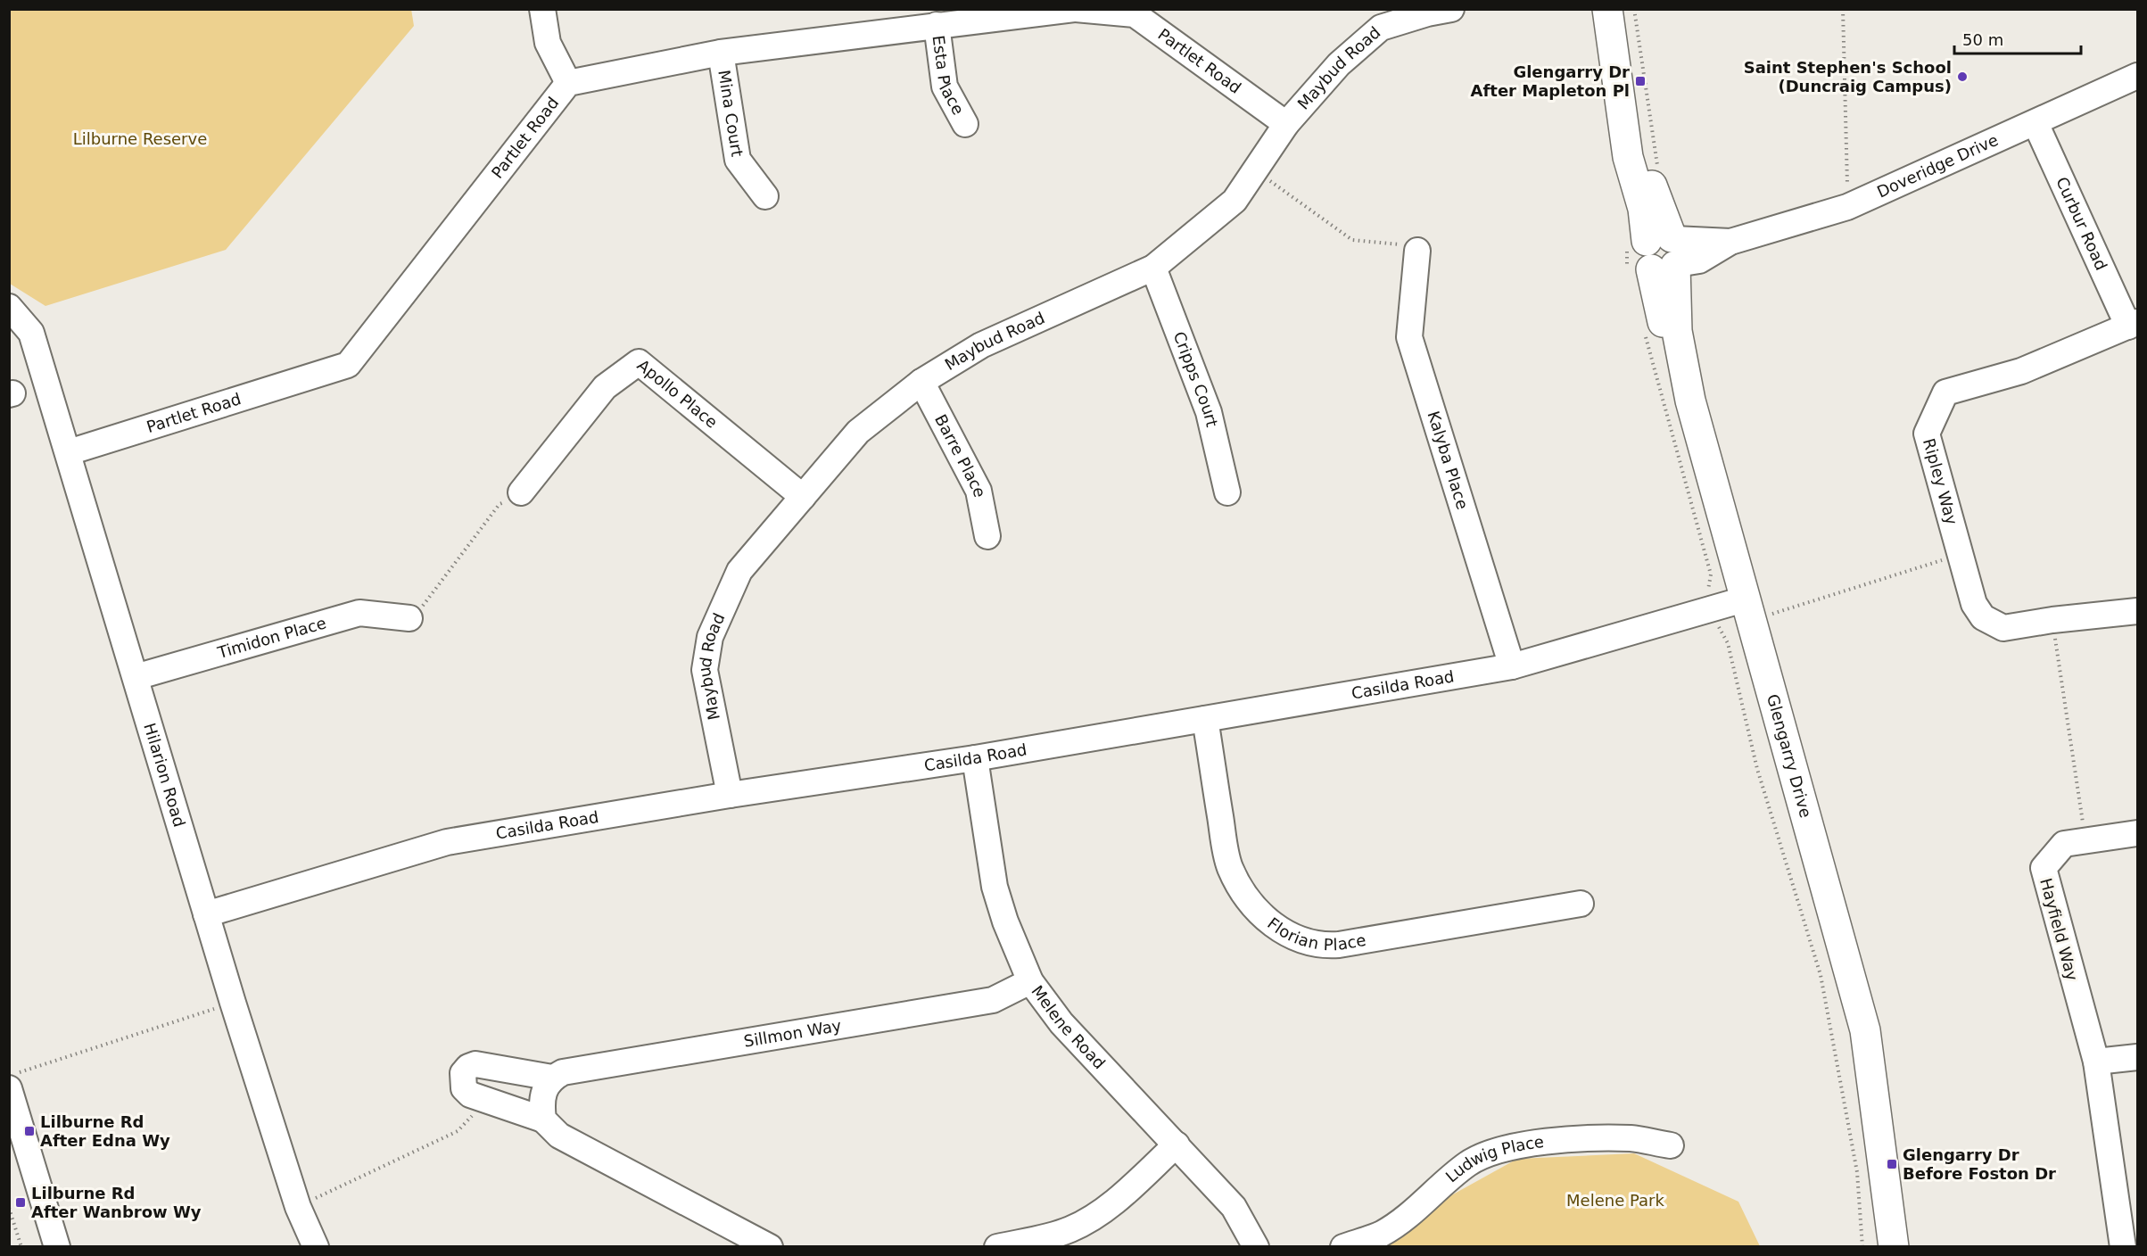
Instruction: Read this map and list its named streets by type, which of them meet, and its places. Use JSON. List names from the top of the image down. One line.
{"streets":{"main road":["Glengarry Drive"],"street":["Partlet Road","Maybud Road","Esta Place","Mina Court","Doveridge Drive","Curbur Road","Cripps Court","Apollo Place","Barre Place","Kalyba Place","Ripley Way","Timidon Place","Casilda Road","Hilarion Road","Florian Place","Hayfield Way","Melene Road","Sillmon Way","Ludwig Place"]},"crossings":[["Partlet Road","Maybud Road"],["Partlet Road","Esta Place"],["Partlet Road","Mina Court"],["Partlet Road","Hilarion Road"],["Maybud Road","Cripps Court"],["Maybud Road","Apollo Place"],["Maybud Road","Barre Place"],["Maybud Road","Casilda Road"],["Doveridge Drive","Curbur Road"],["Doveridge Drive","Glengarry Drive"],["Curbur Road","Ripley Way"],["Kalyba Place","Casilda Road"],["Timidon Place","Hilarion Road"],["Casilda Road","Glengarry Drive"],["Casilda Road","Hilarion Road"],["Casilda Road","Florian Place"],["Casilda Road","Melene Road"],["Melene Road","Sillmon Way"]],"parks":["Lilburne Reserve","Melene Park"],"places":{"other":["Saint Stephen's School (Duncraig Campus)"],"transit":["Glengarry Dr After Mapleton Pl","Lilburne Rd After Edna Wy","Glengarry Dr Before Foston Dr","Lilburne Rd After Wanbrow Wy"]},"scale_bar":"50 m"}
